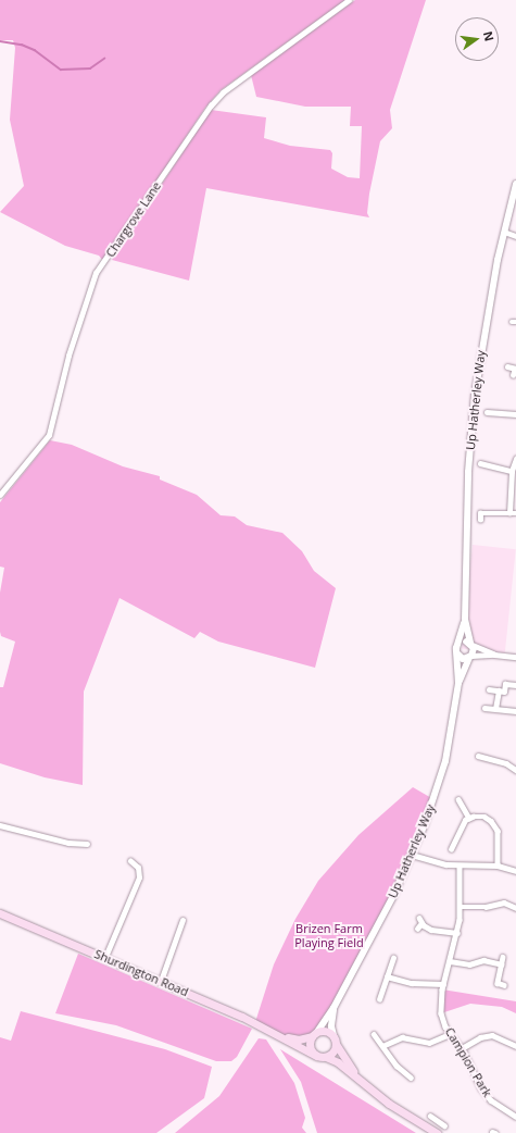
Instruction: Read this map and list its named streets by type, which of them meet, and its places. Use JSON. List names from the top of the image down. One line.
{"streets":{"main road":["Shurdington Road"],"street":["Chargrove Lane","Up Hatherley Way","Campion Park"]},"crossings":[["Up Hatherley Way","Shurdington Road"]],"parks":["Brizen Farm Playing Field"],"north":"right"}
